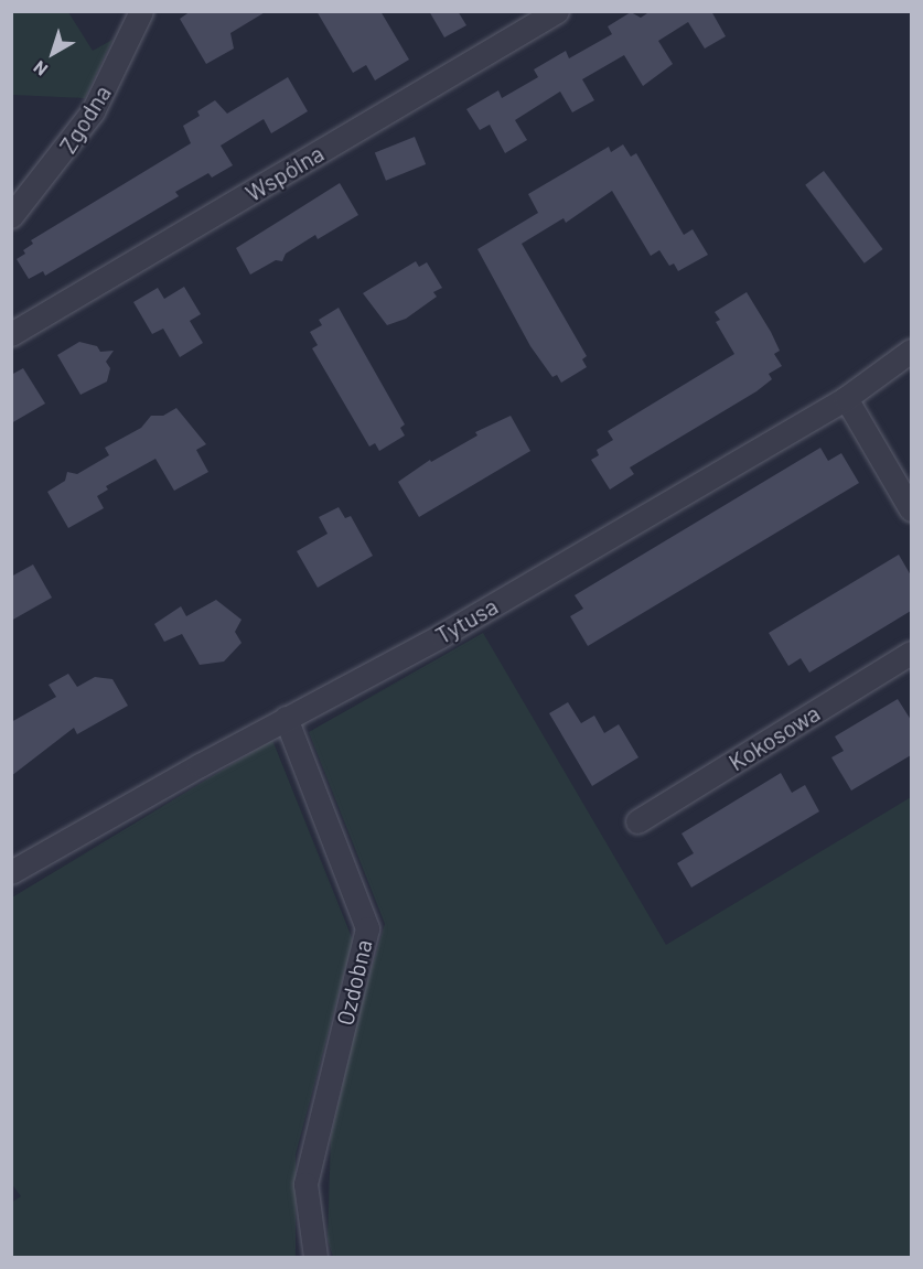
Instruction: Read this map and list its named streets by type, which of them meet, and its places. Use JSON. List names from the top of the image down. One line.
{"streets":{"street":["Zgodna","Wspólna","Tytusa","Kokosowa","Ozdobna"]},"crossings":[["Tytusa","Ozdobna"]],"north":"bottom left"}
